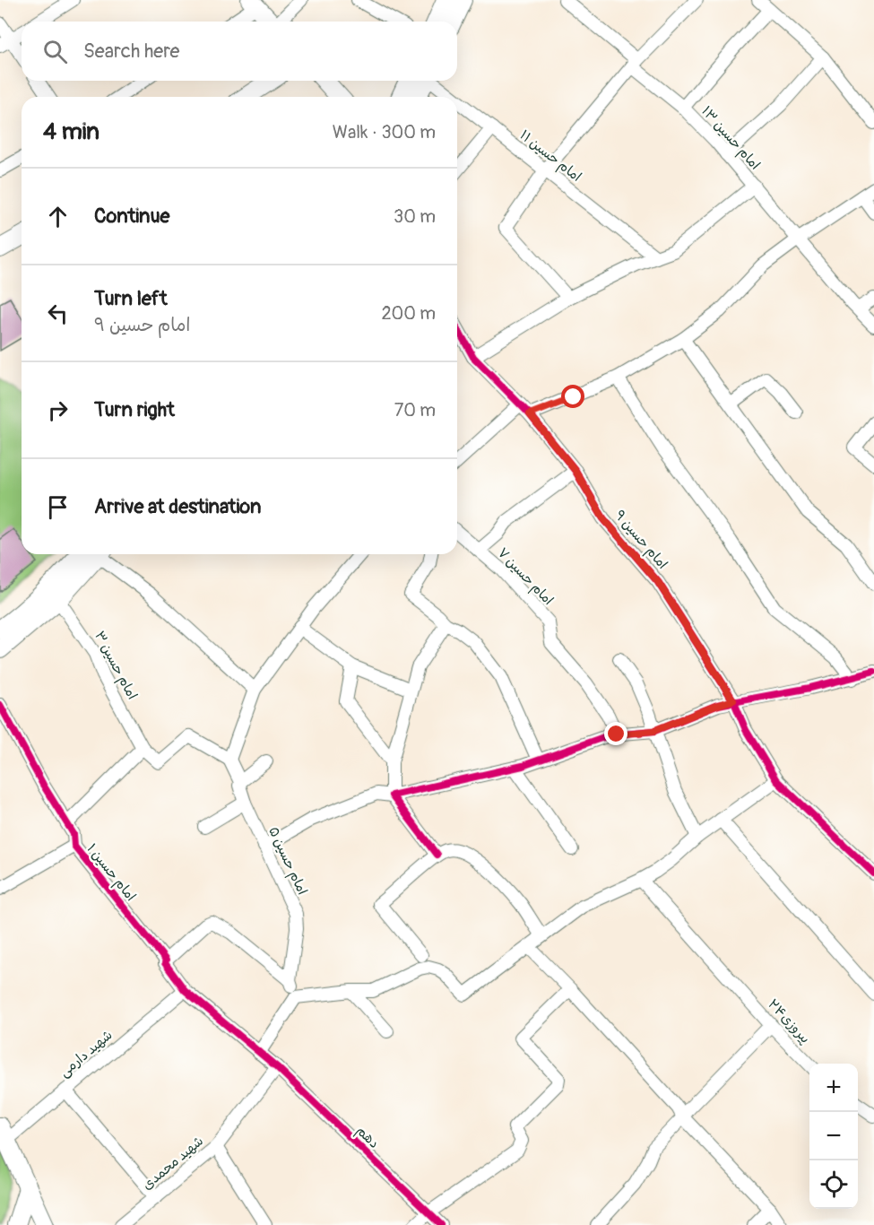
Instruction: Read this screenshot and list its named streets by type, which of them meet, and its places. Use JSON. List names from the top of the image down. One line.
{"streets":{"street":["امام حسین ۱۳","امام حسین ۱۱","امام حسین ۹","امام حسین ۷","امام حسین ۳","امام حسین ۵","امام حسین ۱","پیروزی۲۴","شهید دارمی","دهم","شهید محمدی"]},"crossings":[["امام حسین ۱","شهید دارمی"],["امام حسین ۱","دهم"],["دهم","شهید محمدی"]],"page":{"search":"Search here","heading":["4 min","Walk · 300 m"],"list":[["Continue","30 m"],["Turn left","امام حسین ۹","200 m"],["Turn right","70 m"],"Arrive at destination"],"map_buttons":["+","−"]}}
